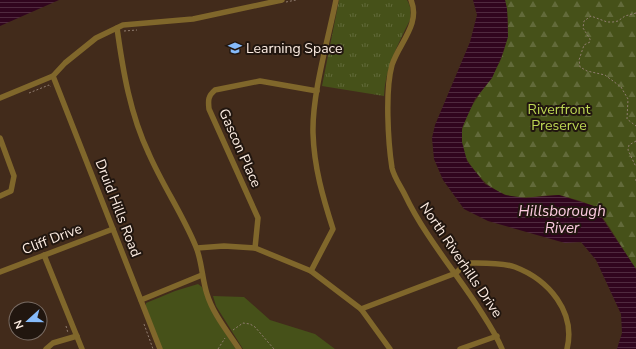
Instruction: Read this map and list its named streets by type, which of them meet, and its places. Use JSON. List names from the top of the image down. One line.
{"streets":{"street":["Gascon Place","Druid Hills Road","Cliff Drive","North Riverhills Drive"]},"crossings":[["Druid Hills Road","Cliff Drive"]],"water":["Hillsborough River"],"parks":["Riverfront Preserve"],"places":{"school or university":["Learning Space"]},"north":"left"}
